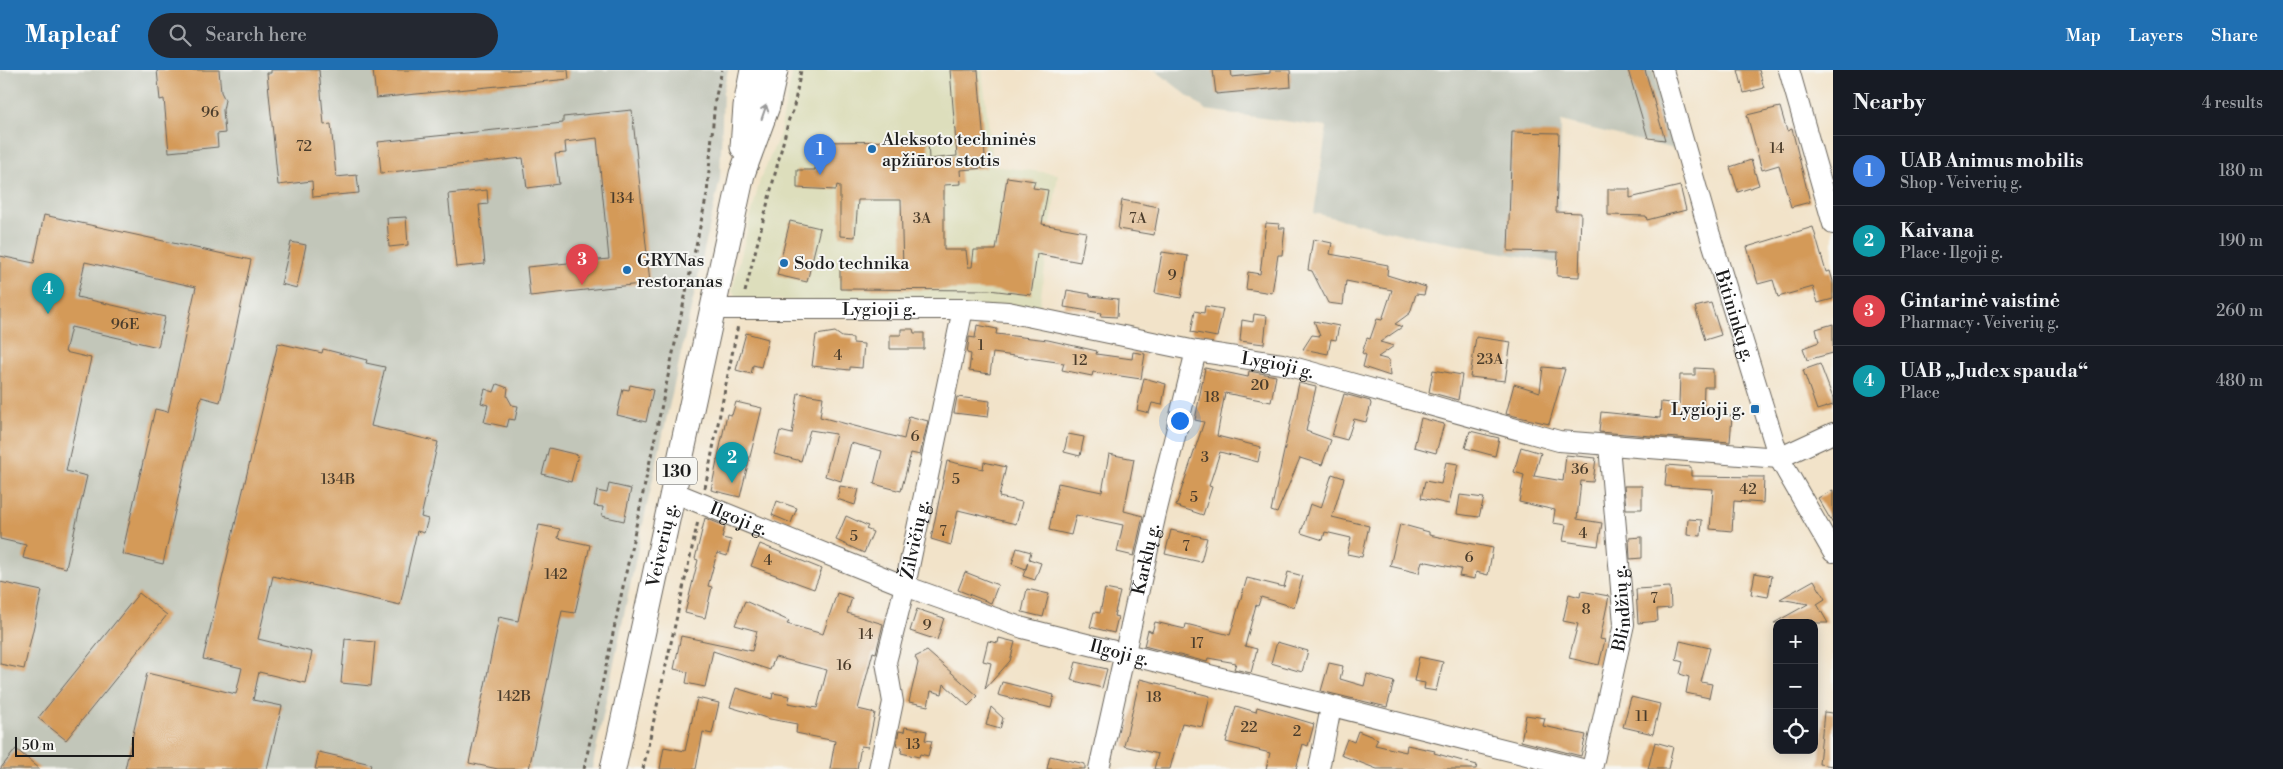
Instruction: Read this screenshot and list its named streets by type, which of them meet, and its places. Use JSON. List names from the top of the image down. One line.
{"streets":{"main road":["130","Veiverių g."],"street":["Lygioji g.","Bitininkų g.","Ilgoji g.","Žilvičių g.","Karklų g.","Blindžių g."]},"crossings":[["Lygioji g.","Bitininkų g."],["Lygioji g.","Žilvičių g."],["Lygioji g.","Veiverių g."],["Lygioji g.","Karklų g."],["Lygioji g.","Blindžių g."],["Ilgoji g.","Žilvičių g."],["Ilgoji g.","Veiverių g."],["Ilgoji g.","Karklų g."]],"places":{"other":["Aleksoto techninės apžiūros stotis","Sodo technika","GRYNas restoranas"],"transit":["Lygioji g."]},"house_numbers":["96","72","14","134","3A","7A","9","96E","1","4","23A","12","20","18","6","3","36","134B","5","42","5","7","4","5","7","6","4","142","7","8","9","14","17","16","142B","18","11","22","2","13"],"scale_bar":"50 m","page":{"header":"Mapleaf","search":"Search here","nav":["Map","Layers","Share"],"heading":["Nearby","4 results"],"pins":["1","3","4","2"],"list":[{"mark":"1","name":"UAB Animus mobilis","note":"Shop · Veiverių g.","value":"180 m"},{"mark":"2","name":"Kaivana","note":"Place · Ilgoji g.","value":"190 m"},{"mark":"3","name":"Gintarinė vaistinė","note":"Pharmacy · Veiverių g.","value":"260 m"},{"mark":"4","name":"UAB „Judex spauda“","note":"Place","value":"480 m"}],"map_buttons":["+","−"],"scale":"50 m"}}
